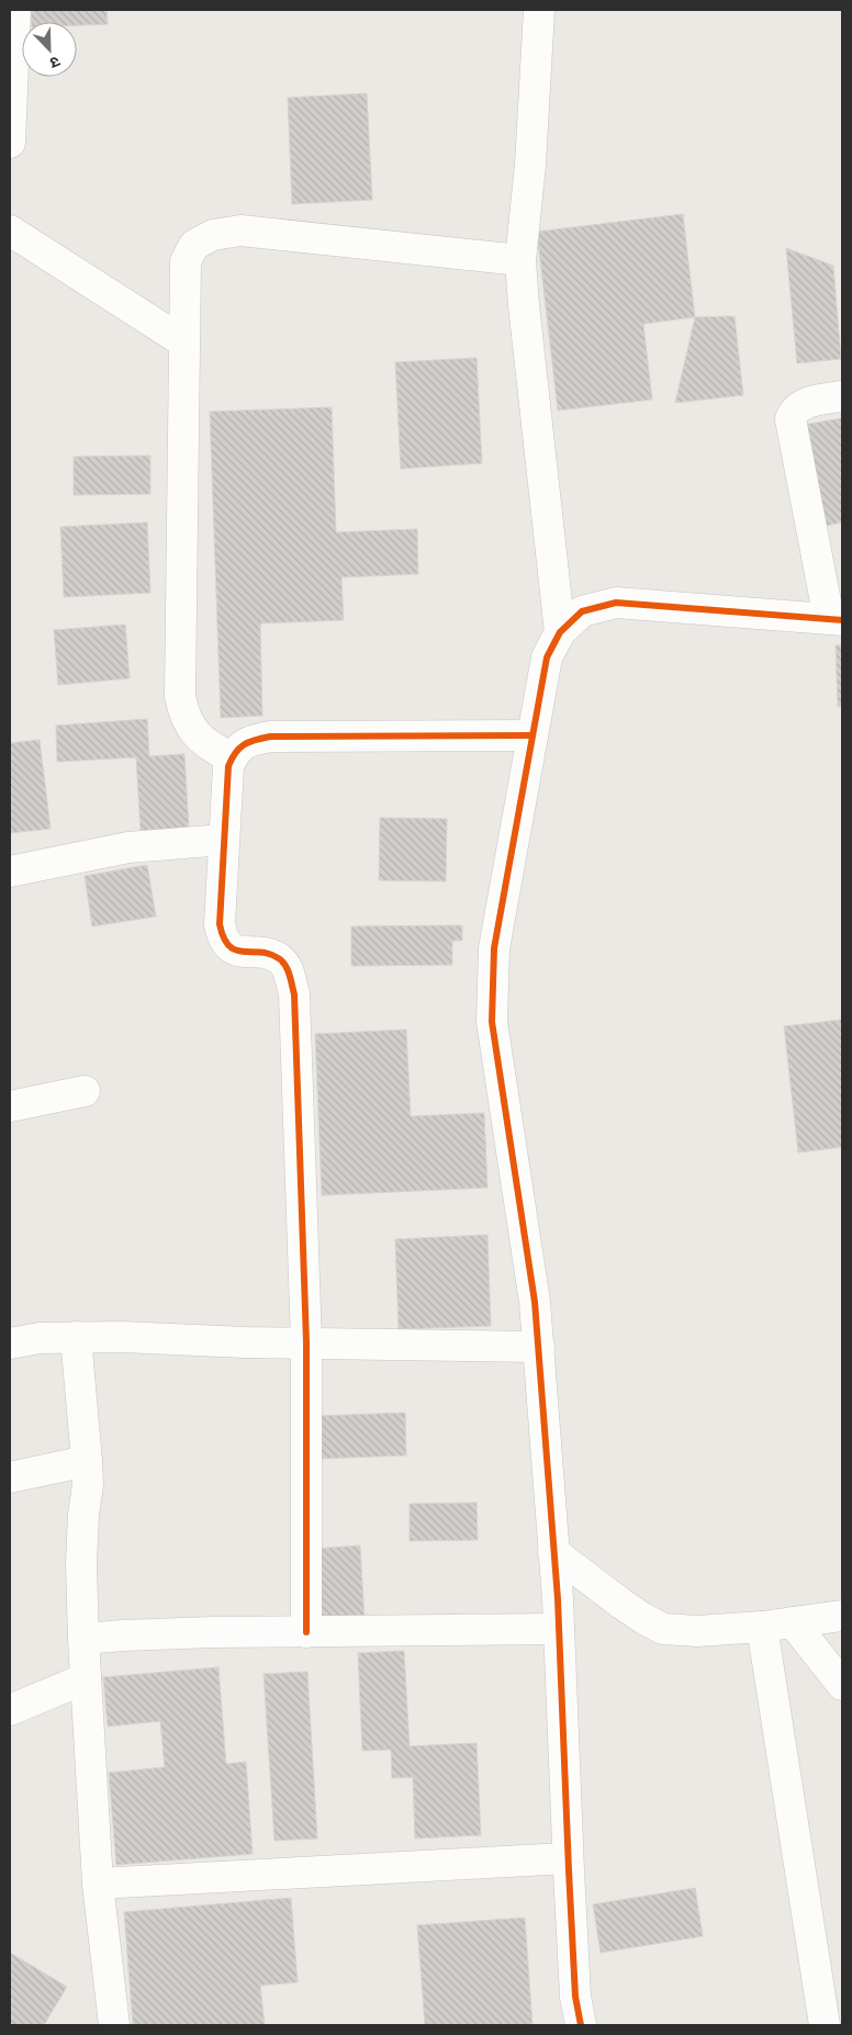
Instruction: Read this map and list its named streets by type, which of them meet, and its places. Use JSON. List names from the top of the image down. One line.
{"north":"bottom right"}
